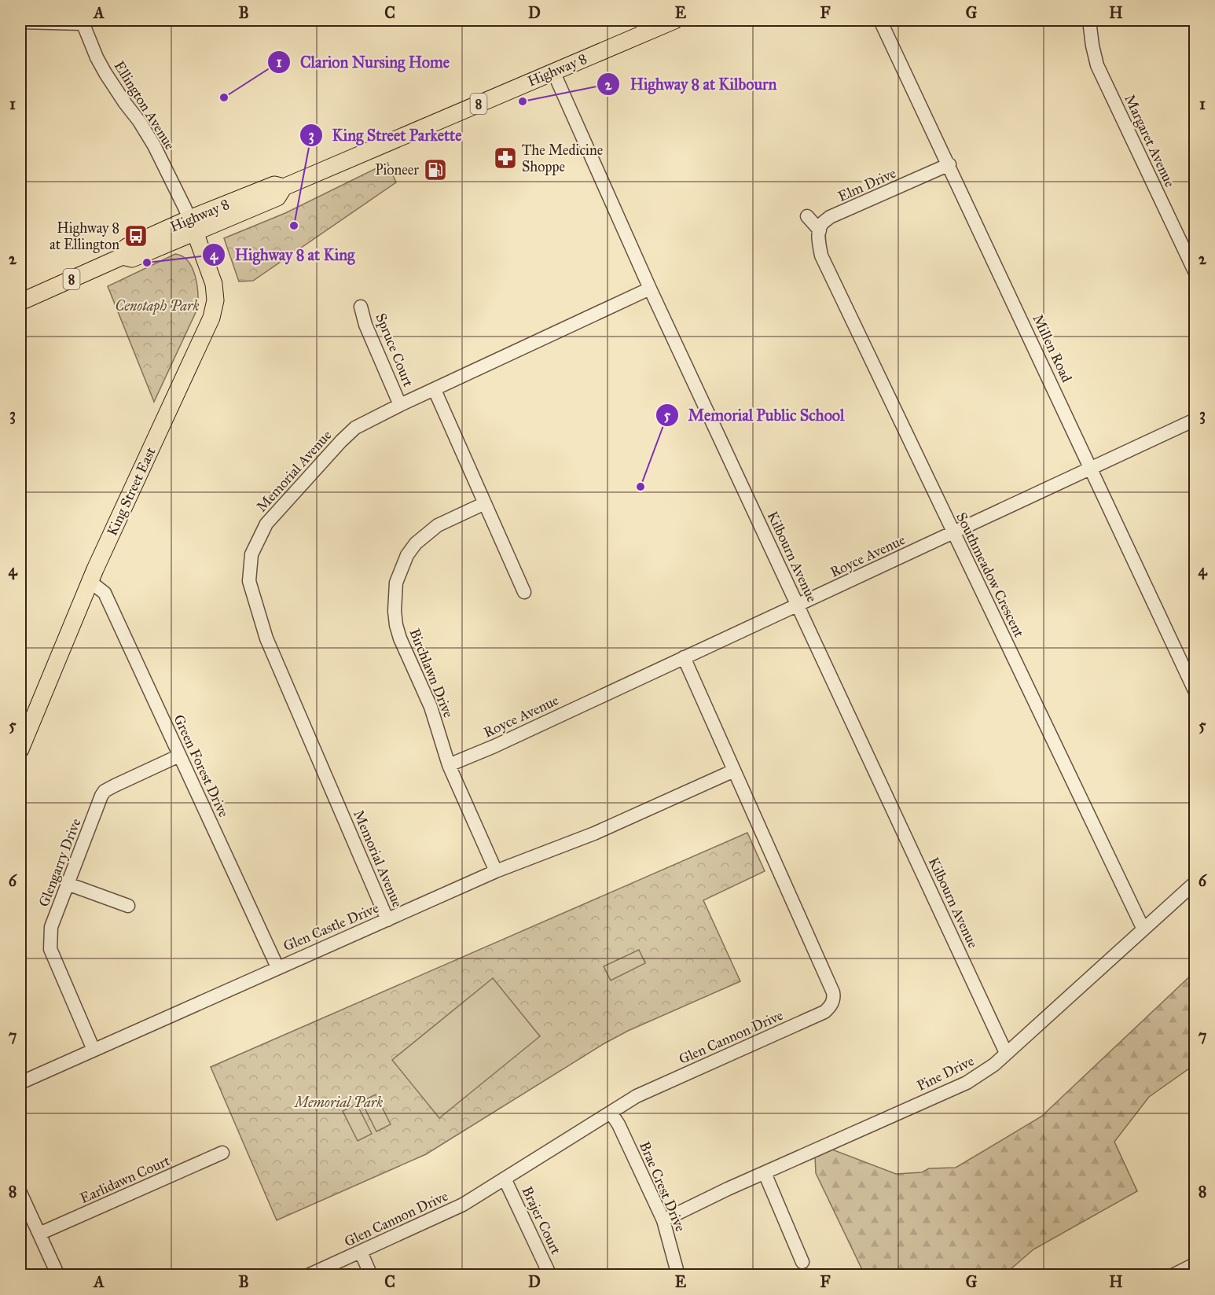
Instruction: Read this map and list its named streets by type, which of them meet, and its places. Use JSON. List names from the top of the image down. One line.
{"streets":{"main road":["Highway 8","8","King Street East"],"street":["Ellington Avenue","Margaret Avenue","Elm Drive","Millen Road","Spruce Court","Memorial Avenue","Royce Avenue","Kilbourn Avenue","Southmeadow Crescent","Birchlawn Drive","Green Forest Drive","Glengarry Drive","Glen Castle Drive","Glen Cannon Drive","Pine Drive","Earlidawn Court","Brae Crest Drive","Brajer Court"]},"crossings":[["Highway 8","Ellington Avenue"],["Highway 8","King Street East"],["Highway 8","Kilbourn Avenue"],["Ellington Avenue","King Street East"],["Elm Drive","Millen Road"],["Elm Drive","Southmeadow Crescent"],["Millen Road","Royce Avenue"],["Spruce Court","Memorial Avenue"],["Memorial Avenue","Kilbourn Avenue"],["Memorial Avenue","Glen Castle Drive"],["King Street East","Green Forest Drive"],["Royce Avenue","Kilbourn Avenue"],["Royce Avenue","Southmeadow Crescent"],["Royce Avenue","Birchlawn Drive"],["Royce Avenue","Glen Cannon Drive"],["Kilbourn Avenue","Pine Drive"],["Southmeadow Crescent","Pine Drive"],["Birchlawn Drive","Glen Castle Drive"],["Green Forest Drive","Glengarry Drive"],["Green Forest Drive","Glen Castle Drive"],["Glengarry Drive","Glen Castle Drive"],["Glen Castle Drive","Glen Cannon Drive"],["Glen Cannon Drive","Brae Crest Drive"],["Glen Cannon Drive","Brajer Court"],["Pine Drive","Brae Crest Drive"]],"parks":["Cenotaph Park","Memorial Park"],"places":{"other":["Clarion Nursing Home","Highway 8 at Kilbourn","King Street Parkette","Highway 8 at King","Memorial Public School"],"pharmacy":["The Medicine Shoppe"],"fuel station":["Pioneer"],"bus stop":["Highway 8 at Ellington"]},"grid":{"columns":["A","B","C","D","E","F","G","H"],"rows":["1","2","3","4","5","6","7","8"]}}
